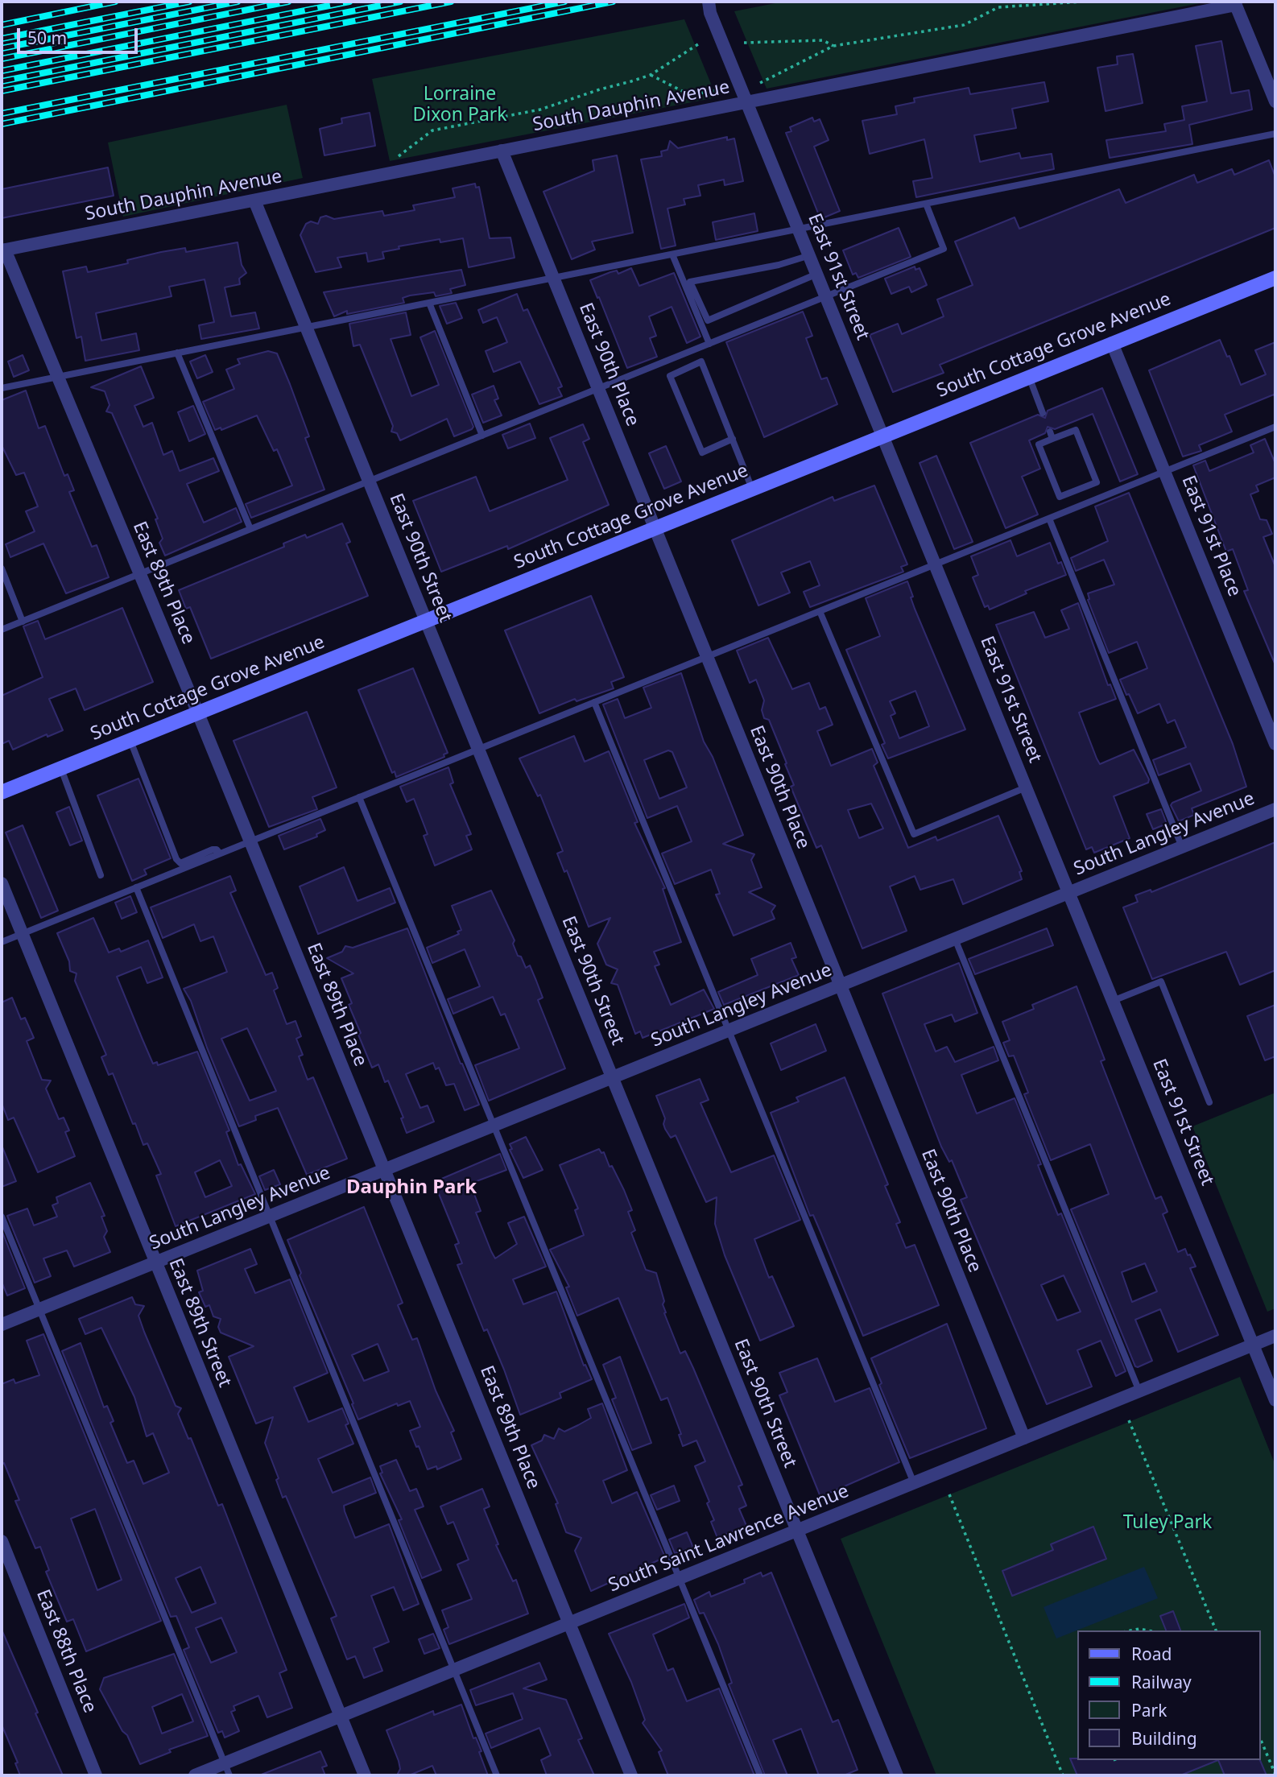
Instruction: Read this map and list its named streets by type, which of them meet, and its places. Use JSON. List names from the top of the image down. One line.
{"streets":{"main road":["South Cottage Grove Avenue"],"street":["South Dauphin Avenue","East 91st Street","East 90th Place","East 91st Place","East 90th Street","East 89th Place","South Langley Avenue","East 89th Street","South Saint Lawrence Avenue","East 88th Place"]},"crossings":[["South Dauphin Avenue","East 91st Street"],["South Dauphin Avenue","East 90th Place"],["South Dauphin Avenue","East 90th Street"],["South Dauphin Avenue","East 89th Place"],["East 91st Street","South Cottage Grove Avenue"],["East 91st Street","South Langley Avenue"],["East 91st Street","South Saint Lawrence Avenue"],["South Cottage Grove Avenue","East 90th Place"],["South Cottage Grove Avenue","East 91st Place"],["South Cottage Grove Avenue","East 90th Street"],["South Cottage Grove Avenue","East 89th Place"],["East 90th Place","South Langley Avenue"],["East 90th Place","South Saint Lawrence Avenue"],["East 90th Street","South Langley Avenue"],["East 90th Street","South Saint Lawrence Avenue"],["East 89th Place","South Langley Avenue"],["East 89th Place","South Saint Lawrence Avenue"],["South Langley Avenue","East 89th Street"],["East 89th Street","South Saint Lawrence Avenue"]],"districts":["Dauphin Park"],"parks":["Lorraine Dixon Park","Tuley Park"],"legend":["Road","Railway","Park","Building"],"scale_bar":"50 m"}
